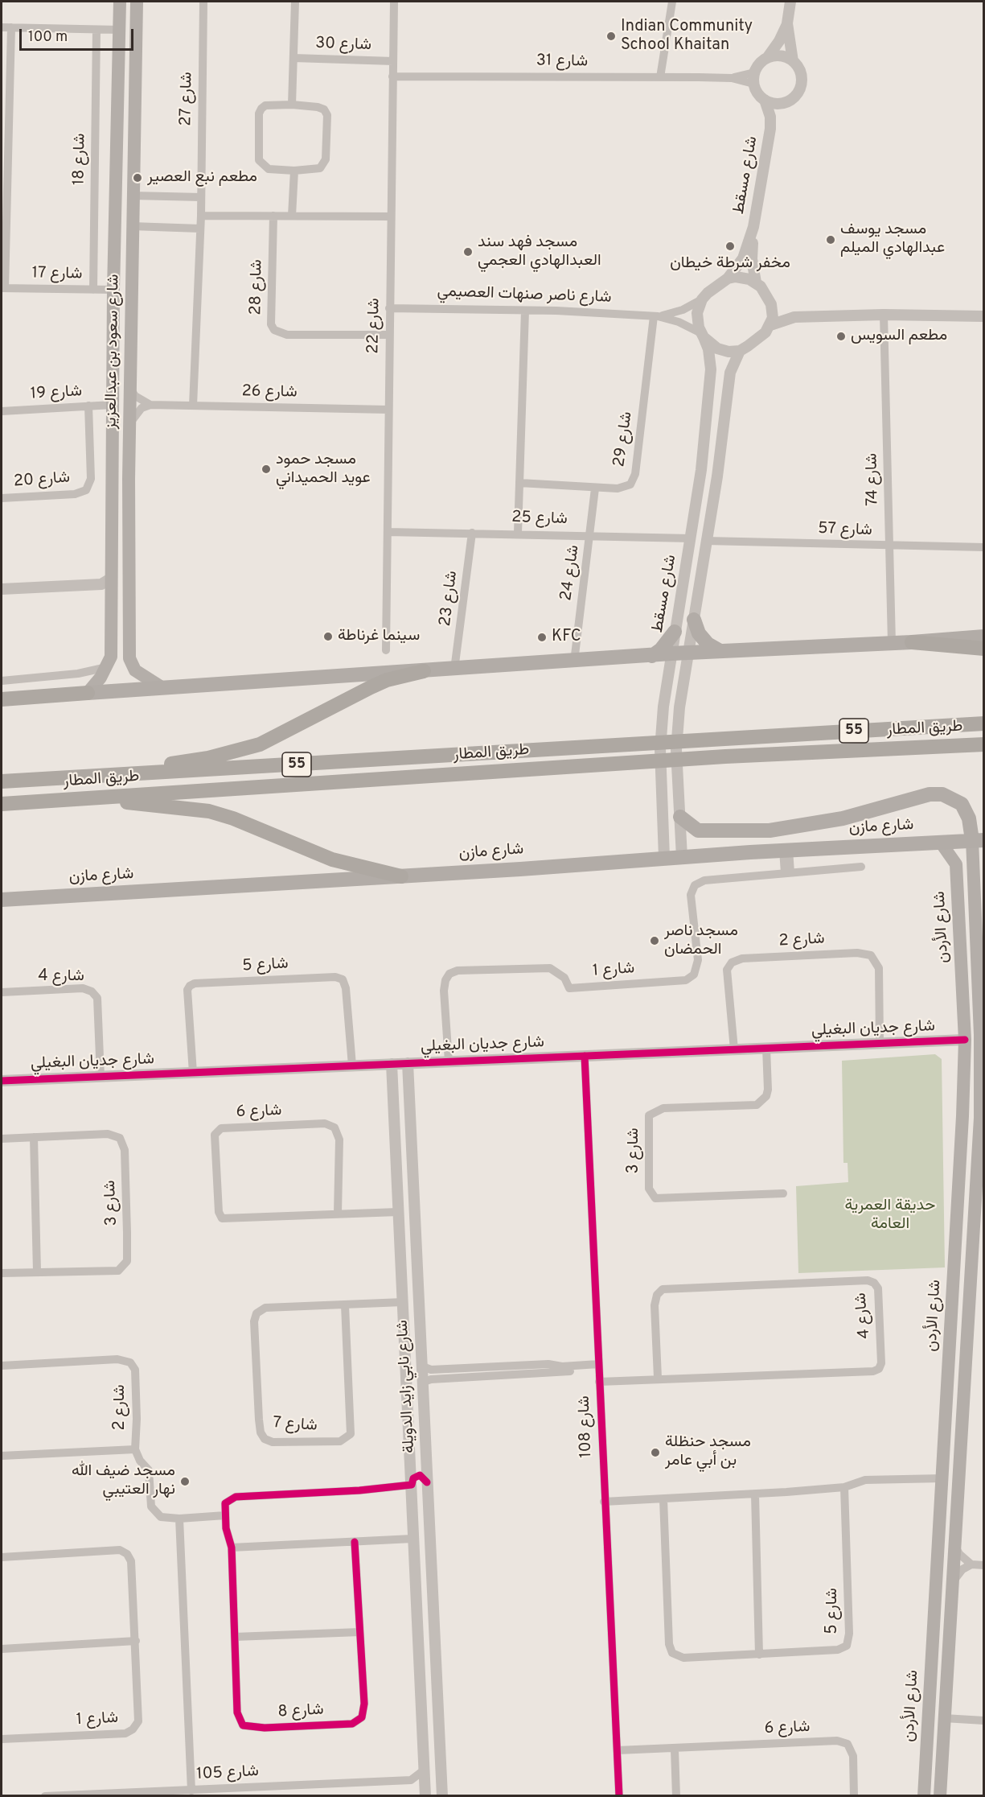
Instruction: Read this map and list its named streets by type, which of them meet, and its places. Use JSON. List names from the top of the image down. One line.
{"streets":{"highway":["طريق المطار","55"],"main road":["شارع سعود بن عبدالعزيز","شارع مازن","شارع الأردن"],"street":["شارع 30","شارع 31","شارع 27","شارع 18","شارع مسقط","شارع 17","شارع 28","شارع ناصر صنهات العصيمي","شارع 22","شارع 26","شارع 19","شارع 29","شارع 74","شارع 20","شارع 25","شارع 57","شارع 24","شارع 23","شارع 2","شارع 5","شارع 1","شارع 4","شارع جديان البغيلي","شارع 6","شارع 3","شارع نابي زايد الدويلة","شارع 7","شارع 108","شارع 8","شارع 105"]},"crossings":[["شارع 30","شارع 22"],["شارع 31","شارع مسقط"],["شارع 31","شارع 22"],["شارع 27","شارع 26"],["شارع 18","شارع 17"],["شارع مسقط","شارع ناصر صنهات العصيمي"],["شارع مسقط","شارع 25"],["شارع مسقط","شارع 57"],["شارع مسقط","شارع مازن"],["شارع 17","شارع سعود بن عبدالعزيز"],["شارع 28","شارع 22"],["شارع ناصر صنهات العصيمي","شارع 22"],["شارع ناصر صنهات العصيمي","شارع 29"],["شارع 22","شارع 26"],["شارع 22","شارع 25"],["شارع سعود بن عبدالعزيز","شارع 19"],["شارع 19","شارع 20"],["شارع 29","شارع 24"],["شارع 74","شارع 57"],["شارع 25","شارع 24"],["شارع 25","شارع 23"],["شارع مازن","شارع الأردن"],["شارع الأردن","شارع جديان البغيلي"],["شارع 2","شارع جديان البغيلي"],["شارع 5","شارع جديان البغيلي"],["شارع 1","شارع جديان البغيلي"],["شارع 4","شارع جديان البغيلي"],["شارع 4","شارع 108"],["شارع جديان البغيلي","شارع 3"],["شارع جديان البغيلي","شارع نابي زايد الدويلة"],["شارع جديان البغيلي","شارع 108"],["شارع 6","شارع نابي زايد الدويلة"],["شارع 6","شارع 108"],["شارع نابي زايد الدويلة","شارع 7"]],"parks":["حديقة العمرية العامة"],"places":["Indian Community School Khaitan","مطعم نبع العصير","مسجد يوسف عبدالهادي الميلم","مخفر شرطة خيطان","مسجد فهد سند العبدالهادي العجمي","مطعم السويس","مسجد حمود عويد الحميداني","سينما غرناطة","KFC","مسجد ناصر الحمضان","مسجد حنظلة بن أبي عامر","مسجد ضيف الله نهار العتيبي"],"scale_bar":"100 m"}
